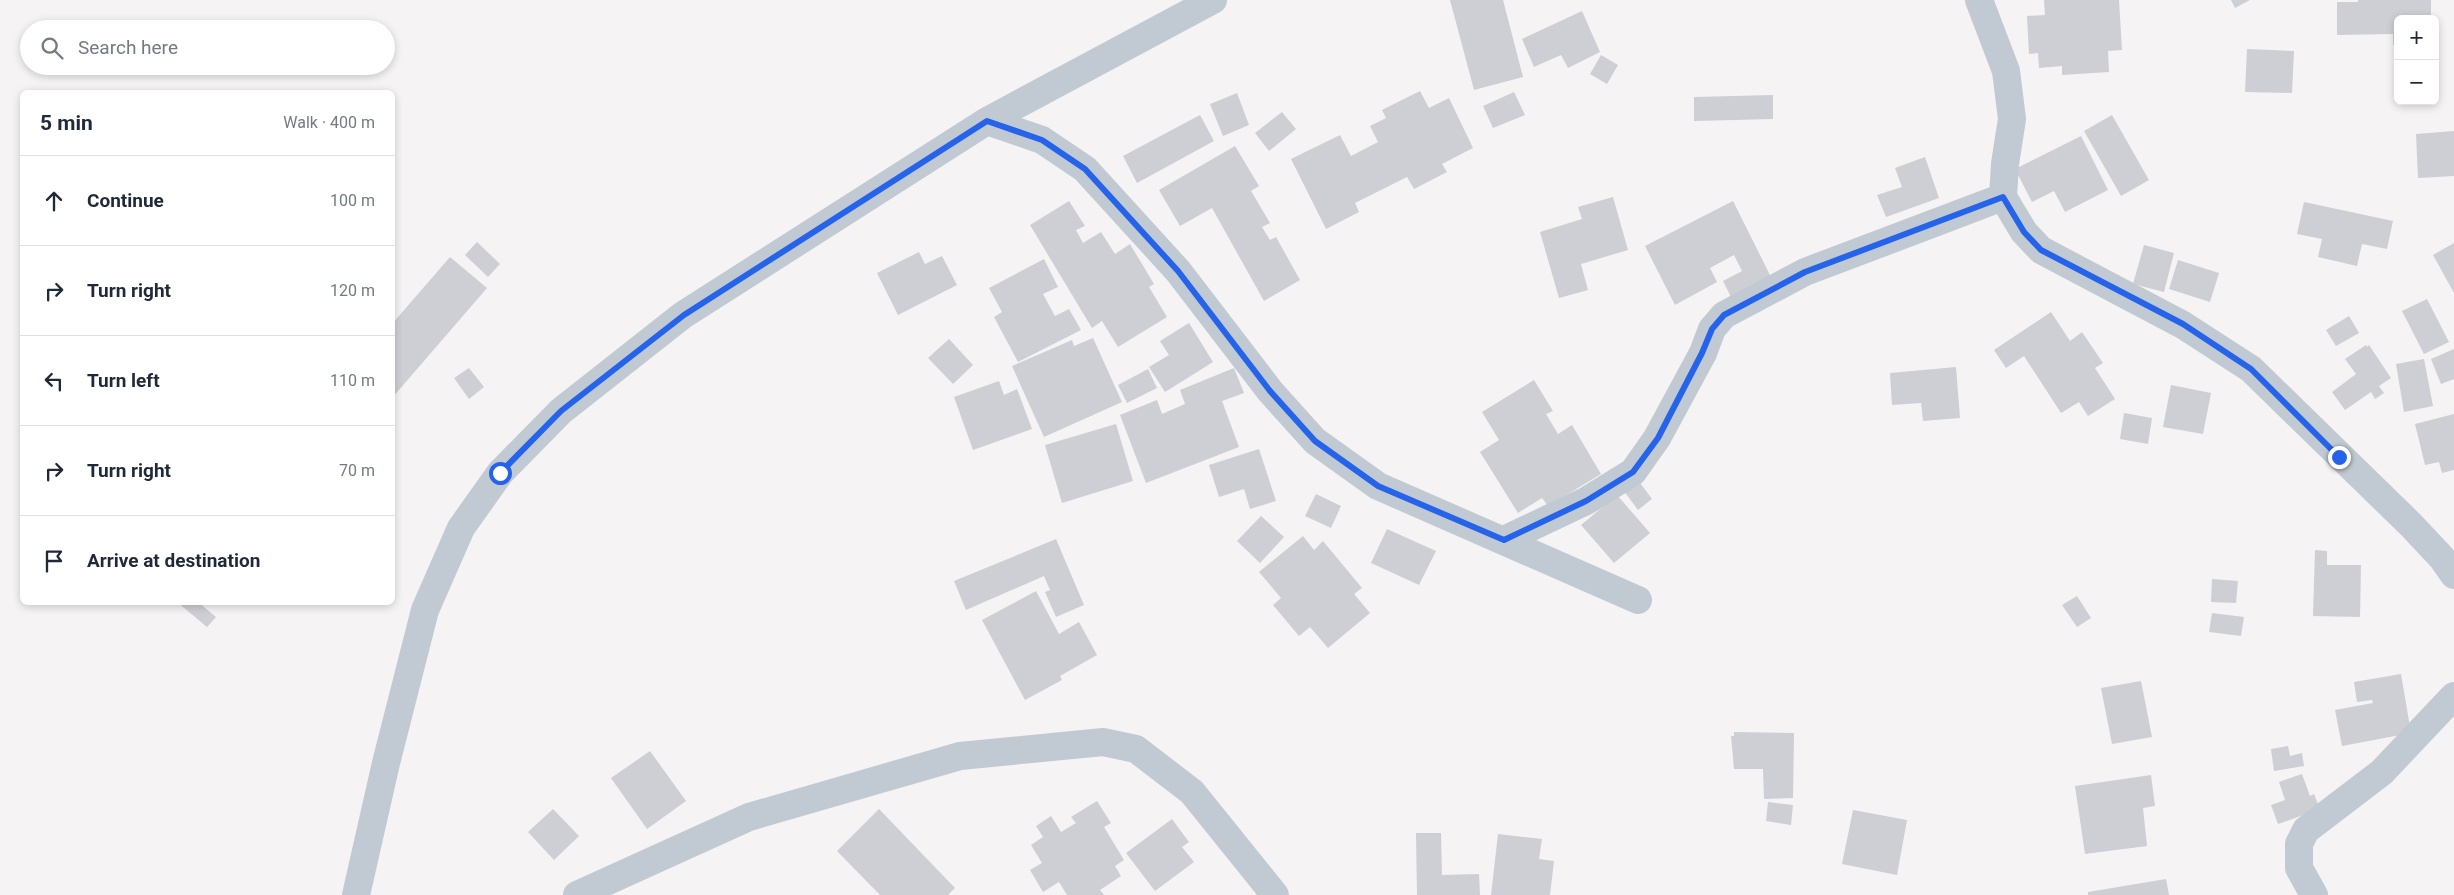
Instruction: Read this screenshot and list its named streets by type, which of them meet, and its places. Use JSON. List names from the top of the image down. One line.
{"page":{"map_buttons":["+","−"],"search":"Search here","heading":["5 min","Walk · 400 m"],"list":[["Continue","100 m"],["Turn right","120 m"],["Turn left","110 m"],["Turn right","70 m"],"Arrive at destination"]}}
